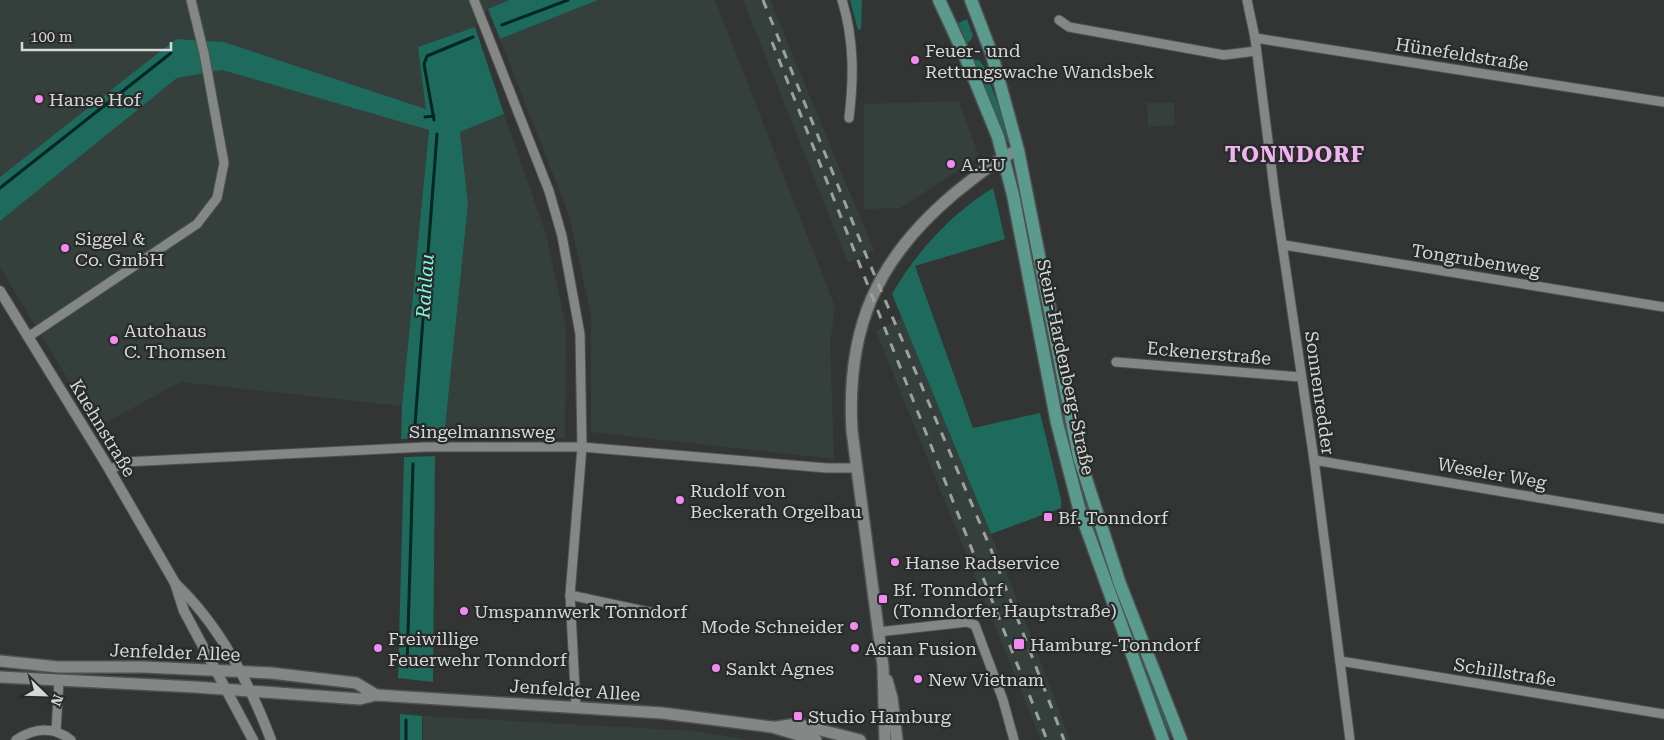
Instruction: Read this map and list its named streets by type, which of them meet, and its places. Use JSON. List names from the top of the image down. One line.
{"streets":{"main road":["Stein-Hardenberg-Straße","Jenfelder Allee"],"street":["Hünefeldstraße","Tongrubenweg","Eckenerstraße","Sonnenredder","Kuehnstraße","Singelmannsweg","Weseler Weg","Schillstraße"]},"crossings":[["Hünefeldstraße","Sonnenredder"],["Tongrubenweg","Sonnenredder"],["Eckenerstraße","Sonnenredder"],["Sonnenredder","Weseler Weg"],["Sonnenredder","Schillstraße"],["Kuehnstraße","Singelmannsweg"],["Kuehnstraße","Jenfelder Allee"]],"districts":["TONNDORF"],"water":["Rahlau"],"places":{"other":["Feuer- und Rettungswache Wandsbek","Hanse Hof","A.T.U","Siggel & Co. GmbH","Autohaus C. Thomsen","Rudolf von Beckerath Orgelbau","Hanse Radservice","Umspannwerk Tonndorf","Mode Schneider","Freiwillige Feuerwehr Tonndorf","Asian Fusion","Sankt Agnes","New Vietnam"],"transit":["Bf. Tonndorf","Bf. Tonndorf (Tonndorfer Hauptstraße)","Hamburg-Tonndorf","Studio Hamburg"]},"scale_bar":"100 m","north":"bottom right"}
